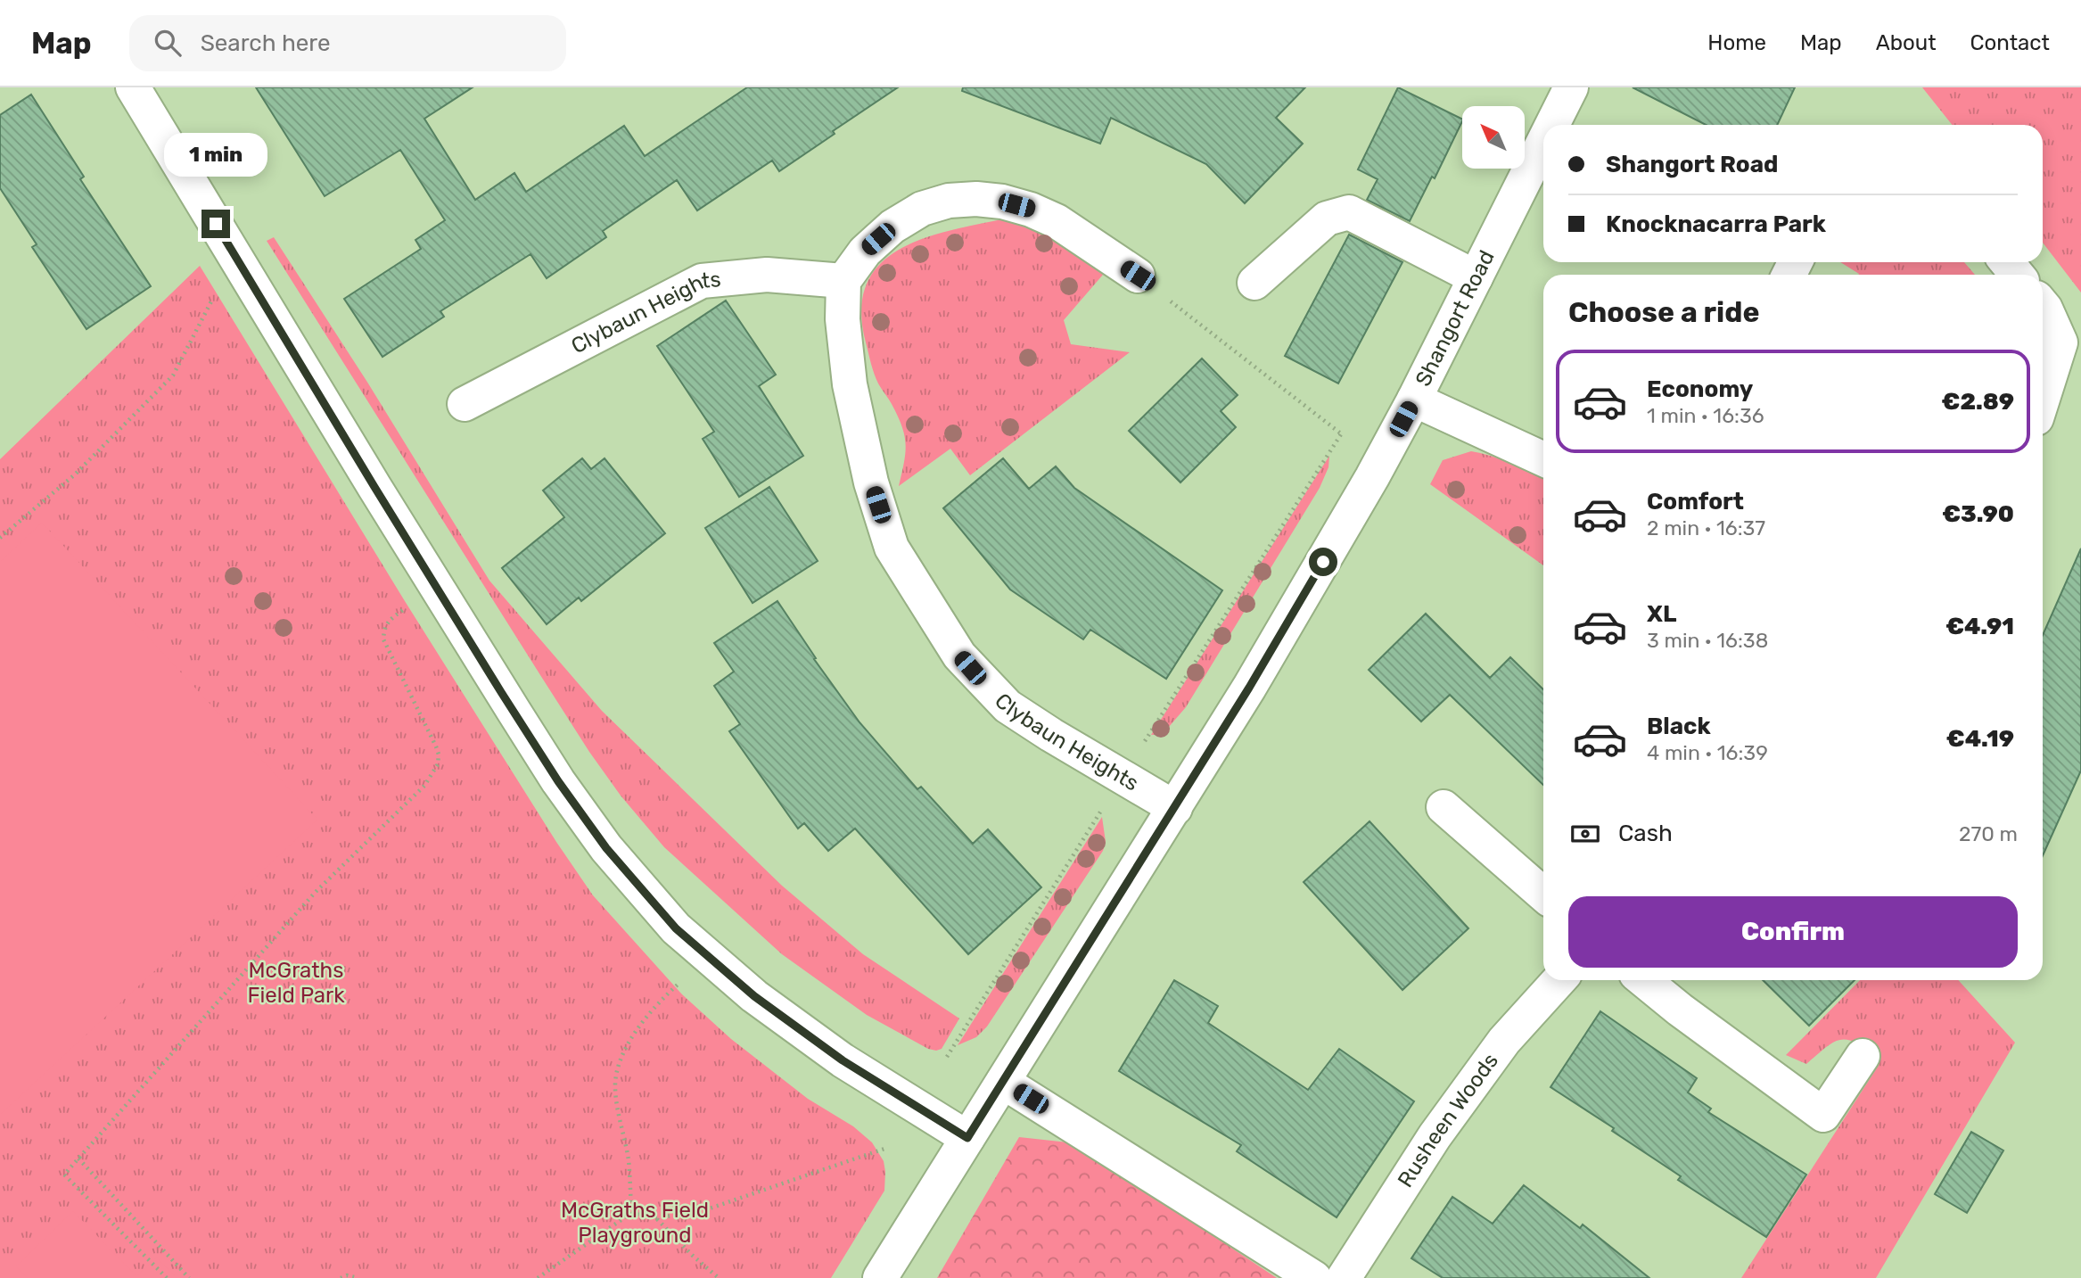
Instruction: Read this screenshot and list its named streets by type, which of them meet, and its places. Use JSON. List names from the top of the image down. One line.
{"streets":{"street":["Clybaun Heights","Shangort Road","Rusheen Woods"]},"crossings":[["Clybaun Heights","Shangort Road"]],"parks":["McGraths Field Park","McGraths Field Playground"],"north":"top left","page":{"header":"Map","search":"Search here","nav":["Home","Map","About","Contact"],"banner":["Shangort Road","Knocknacarra Park"],"bubble":"1 min","heading":"Choose a ride","list":[{"name":"Economy","note":"1 min · 16:36","value":"€2.89"},{"name":"Comfort","note":"2 min · 16:37","value":"€3.90"},{"name":"XL","note":"3 min · 16:38","value":"€4.91"},{"name":"Black","note":"4 min · 16:39","value":"€4.19"}],"pay":["Cash","270 m"],"buttons":"Confirm"}}
